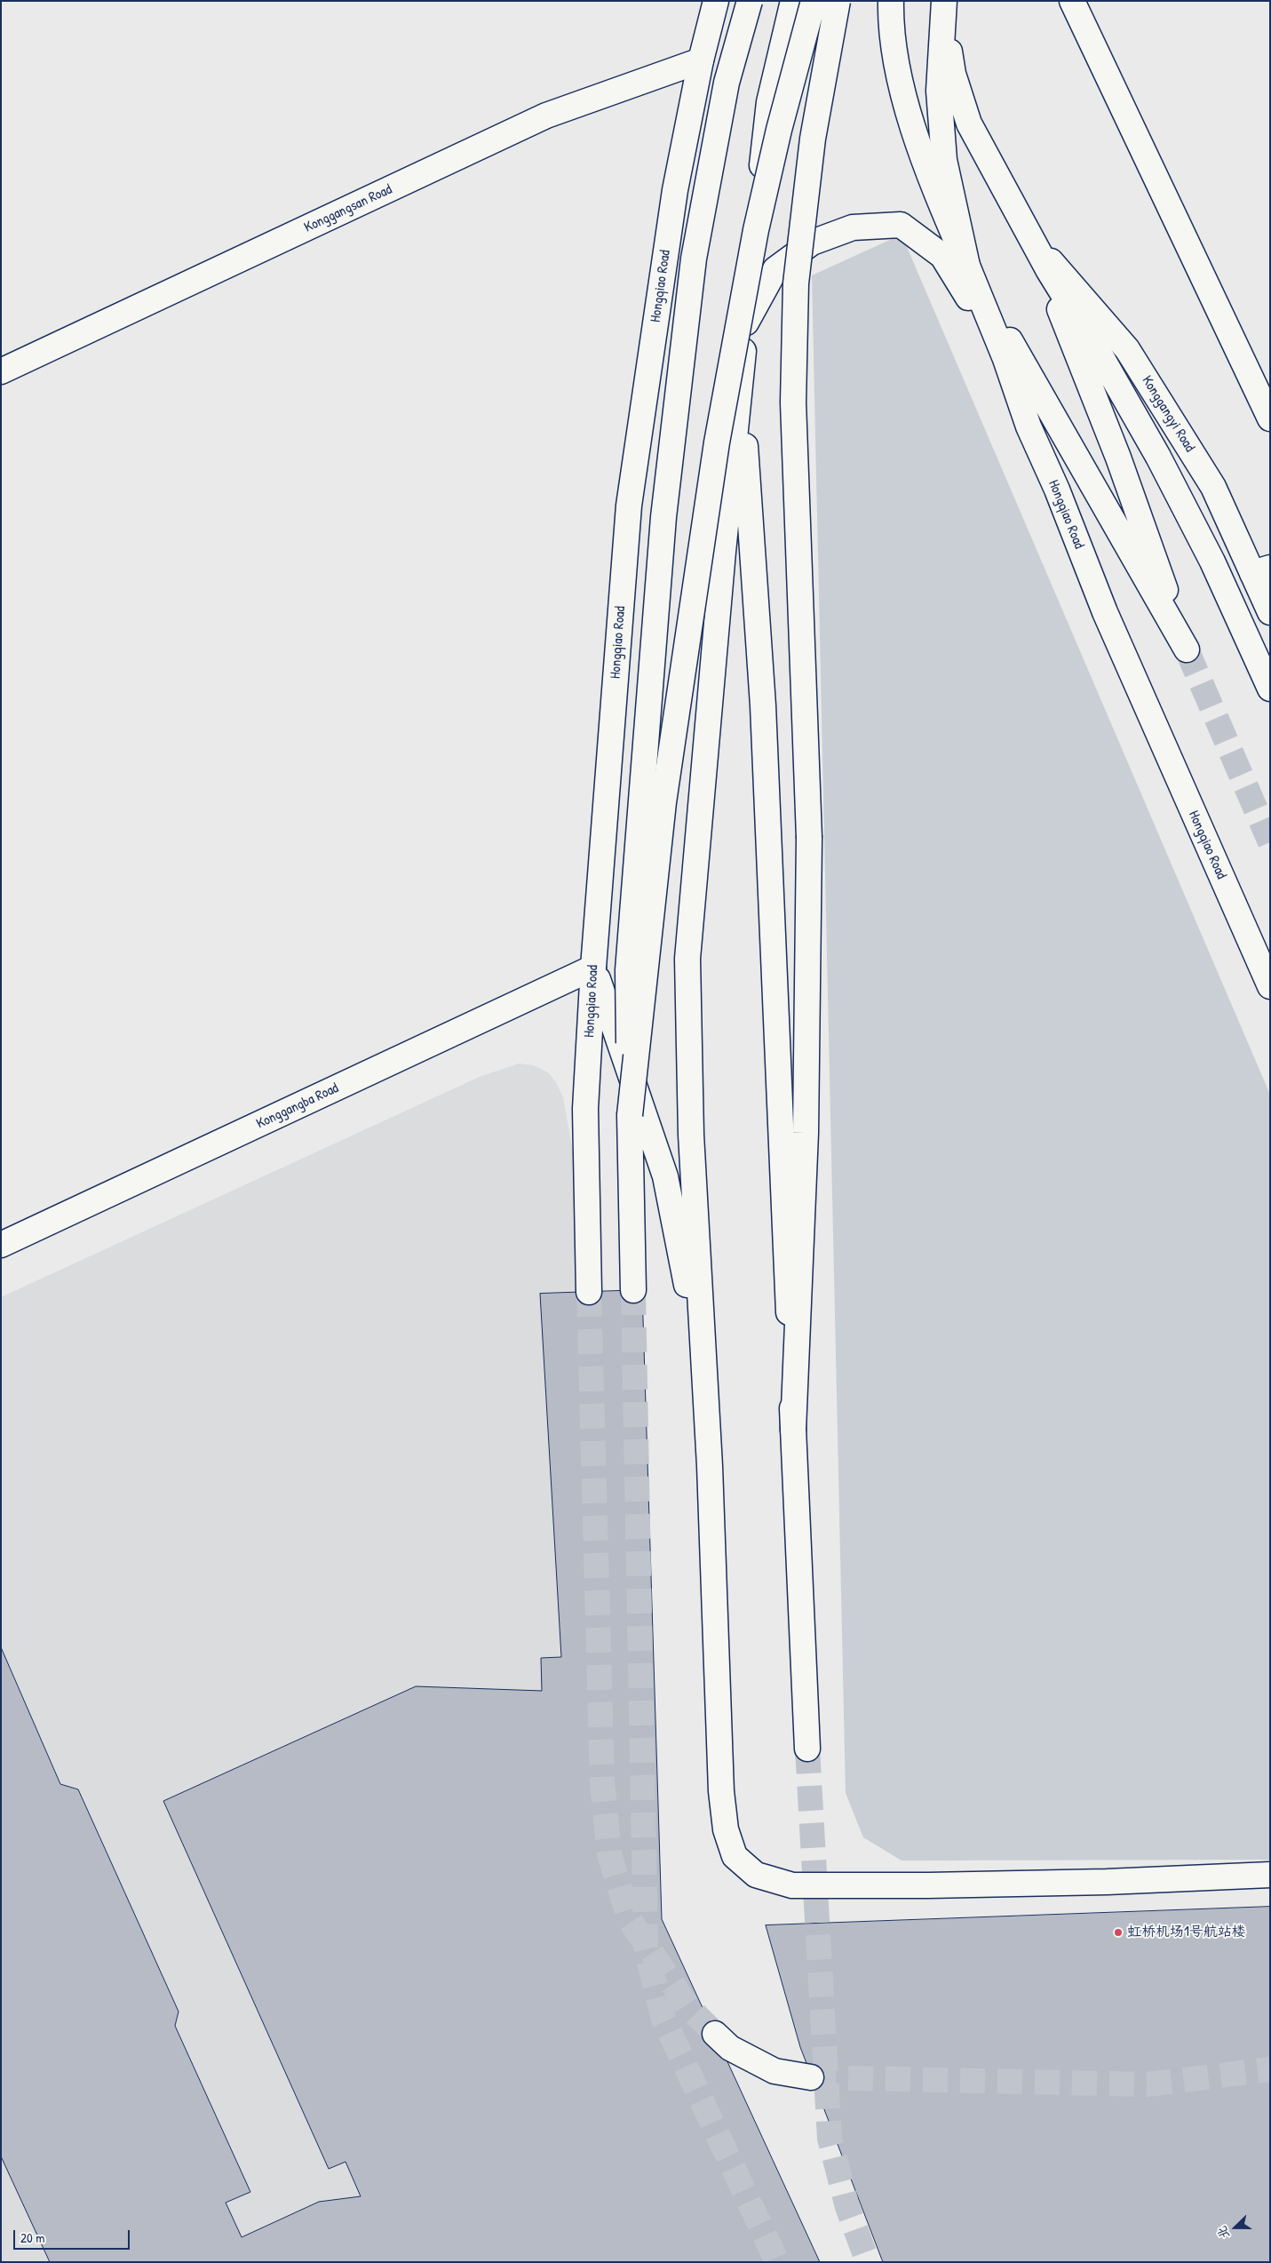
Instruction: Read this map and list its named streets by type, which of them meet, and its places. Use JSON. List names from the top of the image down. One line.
{"streets":{"main road":["Konggangsan Road","Hongqiao Road","Konggangyi Road","Konggangba Road"]},"crossings":[["Konggangsan Road","Hongqiao Road"],["Hongqiao Road","Konggangyi Road"],["Hongqiao Road","Konggangba Road"]],"places":["虹桥机场1号航站楼"],"scale_bar":"20 m","north":"left"}
